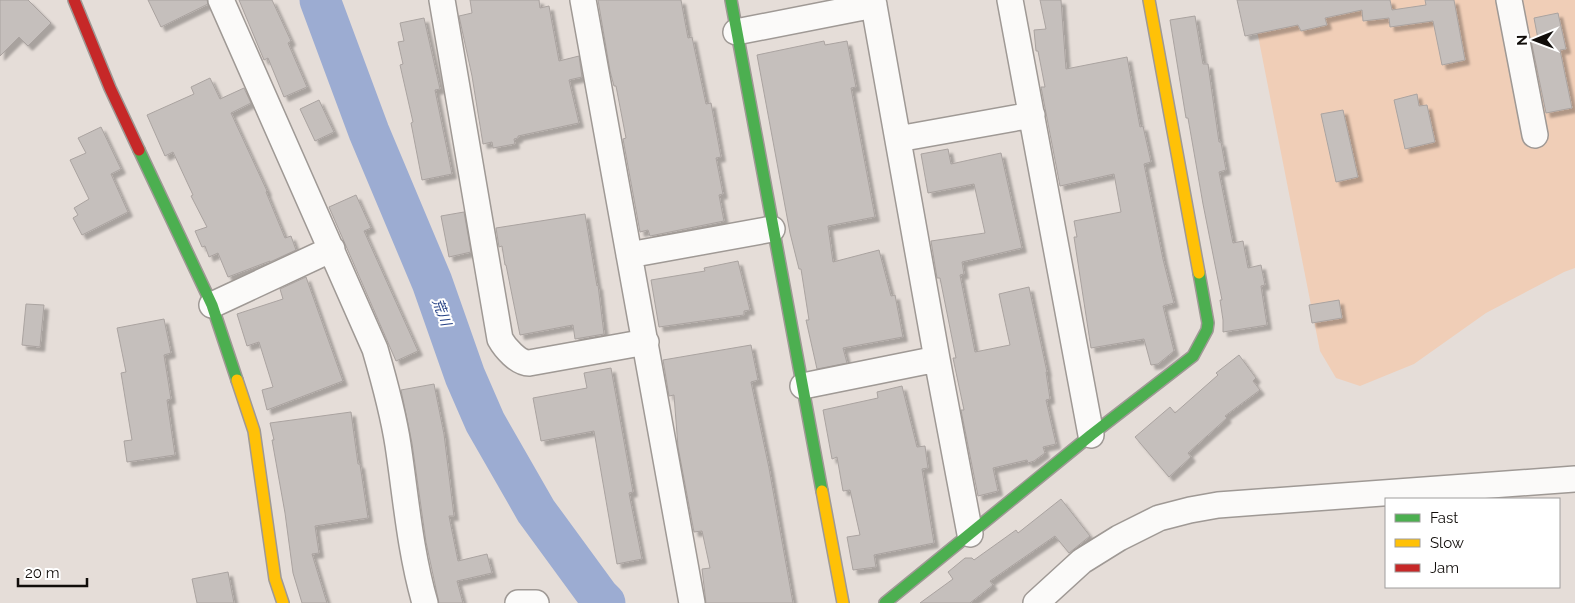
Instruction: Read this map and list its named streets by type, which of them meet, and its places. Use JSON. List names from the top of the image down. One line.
{"water":["荒川"],"legend":["Fast","Slow","Jam"],"scale_bar":"20 m","north":"left"}
